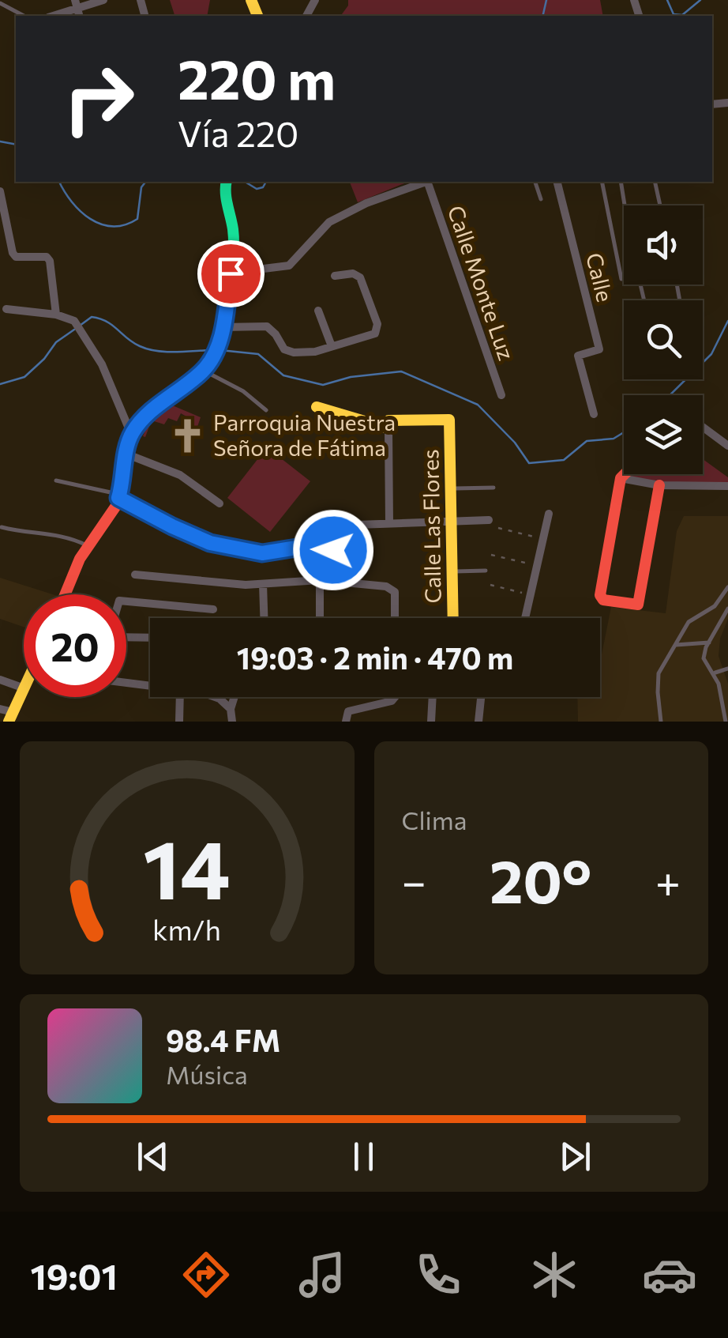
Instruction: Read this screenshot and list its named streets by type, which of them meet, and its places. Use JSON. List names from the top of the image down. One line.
{"streets":{"street":["Calle","Calle Monte Luz","Calle Las Flores"]},"places":{"church":["Parroquia Nuestra Señora de Fátima"]},"page":{"turn":["220 m","Vía 220"],"limit":"20","trip":"19:03 · 2 min · 470 m","tile":"Clima","heat":["−","20°","+"],"song":["98.4 FM","Música"],"tabs":"19:01","gauge":["14","km/h"]}}
